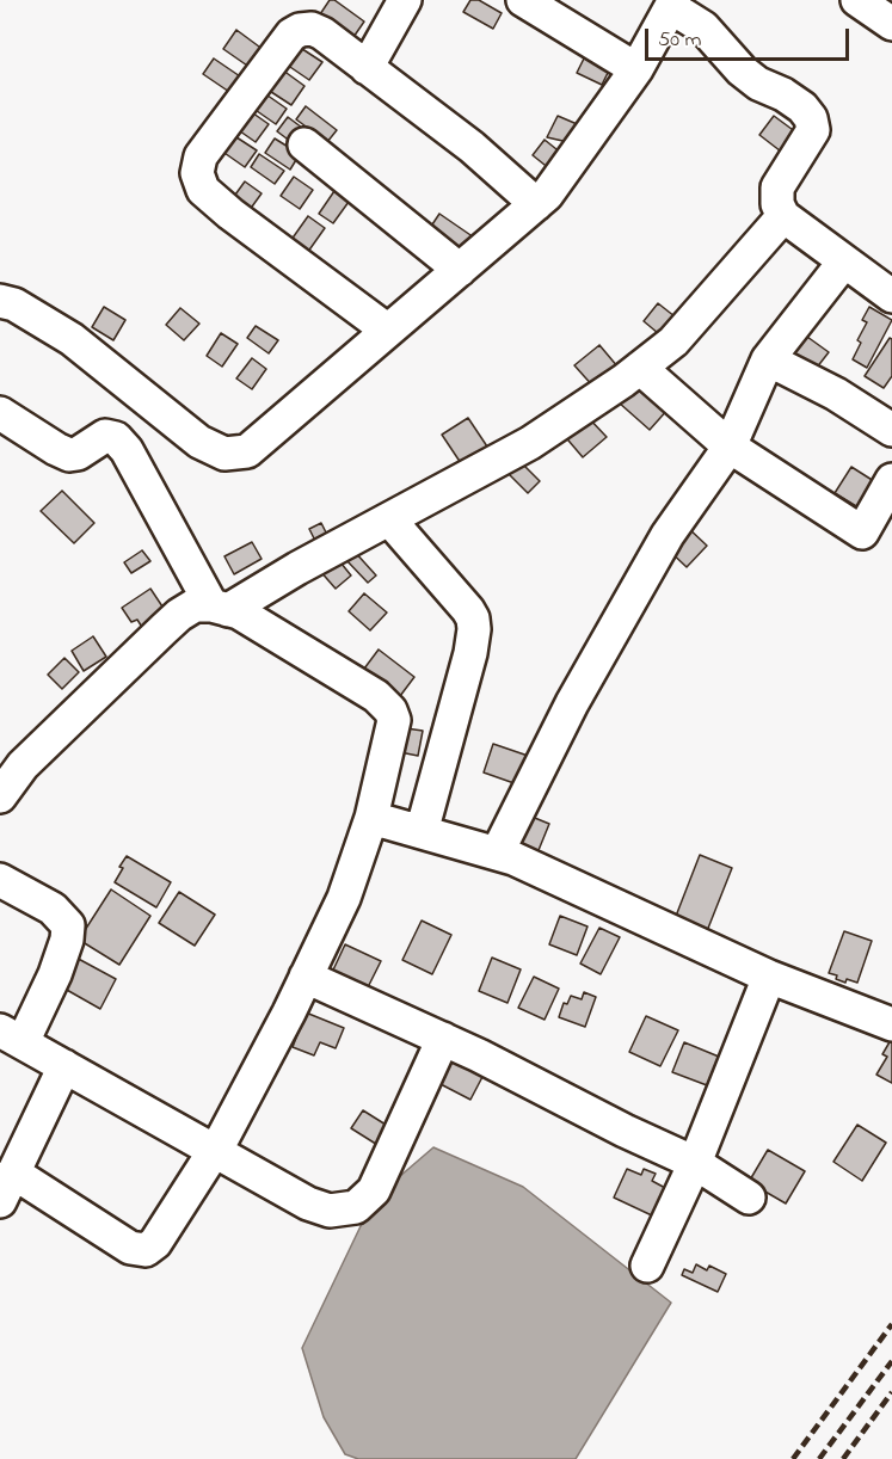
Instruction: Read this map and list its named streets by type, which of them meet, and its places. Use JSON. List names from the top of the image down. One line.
{"scale_bar":"50 m"}
